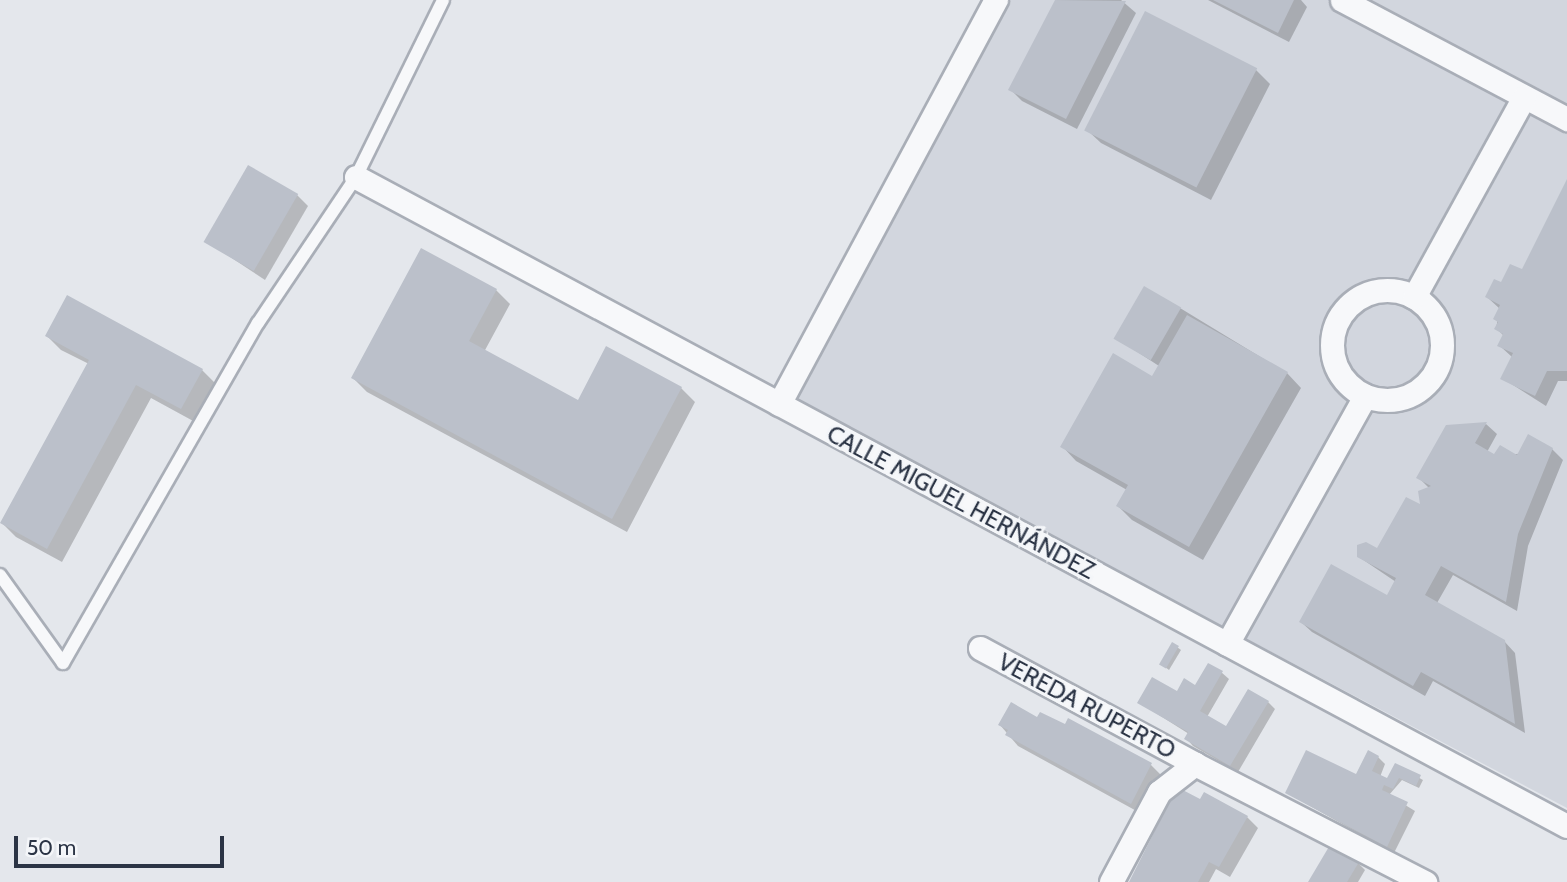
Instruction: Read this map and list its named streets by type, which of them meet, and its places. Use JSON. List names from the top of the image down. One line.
{"streets":{"street":["CALLE MIGUEL HERNÁNDEZ","VEREDA RUPERTO"]},"scale_bar":"50 m"}
